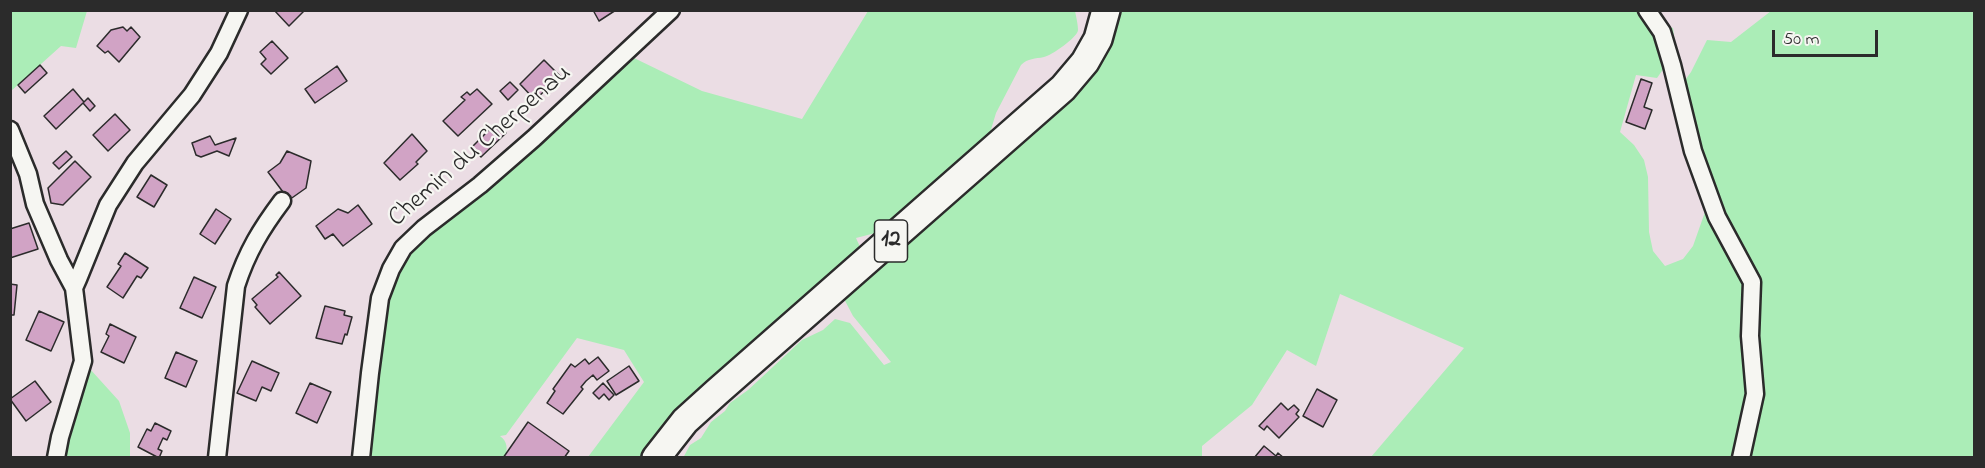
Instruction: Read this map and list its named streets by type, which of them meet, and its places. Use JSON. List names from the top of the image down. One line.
{"streets":{"main road":["12"],"street":["Chemin du Cherpenau"]},"scale_bar":"50 m"}
